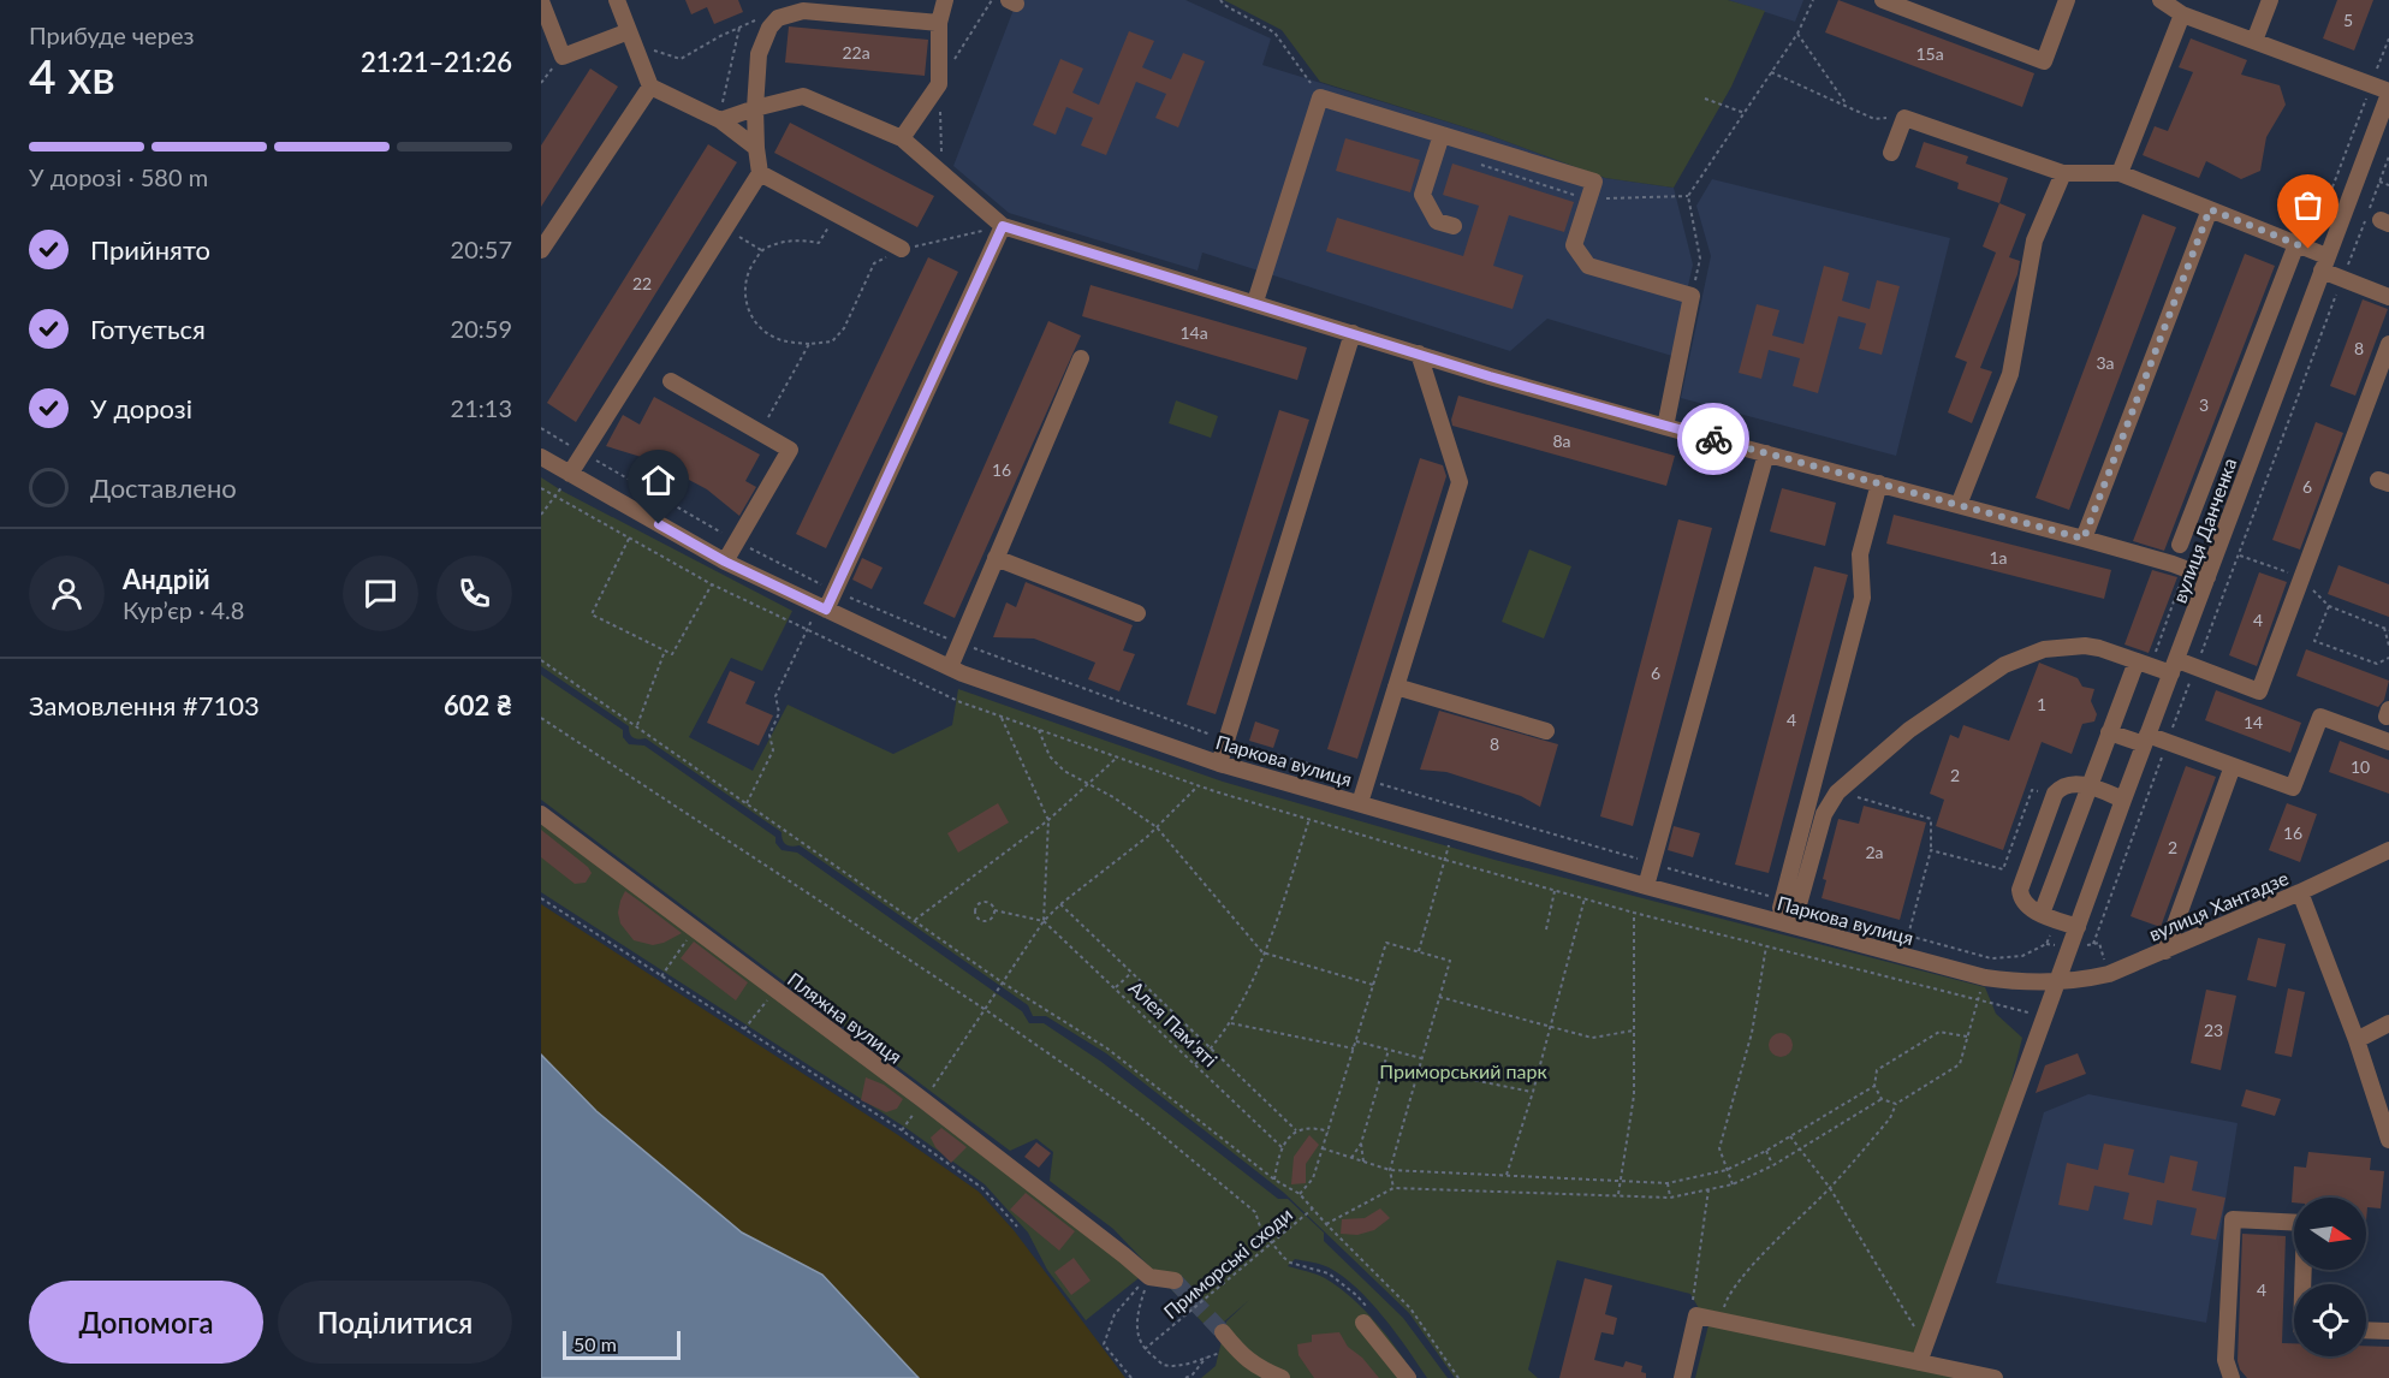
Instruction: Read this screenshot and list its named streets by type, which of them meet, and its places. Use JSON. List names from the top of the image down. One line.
{"streets":{"street":["вулиця Данченка","Паркова вулиця","вулиця Хантадзе","Пляжна вулиця"],"path":["Алея Пам'яті","Приморські сходи"]},"crossings":[["вулиця Данченка","Паркова вулиця"],["вулиця Данченка","вулиця Хантадзе"],["Паркова вулиця","вулиця Хантадзе"]],"parks":["Приморський парк"],"house_numbers":["5","22а","15а","22","14а","8","3а","3","8а","16","6","1а","4","6","1","4","14","8","10","2","16","2","2а","23","4"],"scale_bar":"50 m","north":"right","page":{"heading":["4 хв","Прибуде через","21:21–21:26"],"panel":["Андрій","Кур’єр · 4.8","Замовлення #7103","602 ₴"],"bar":"У дорозі · 580 m","list":[["Прийнято","20:57"],["Готується","20:59"],["У дорозі","21:13"],"Доставлено"],"buttons":["Допомога","Поділитися"],"scale":"50 m"}}
